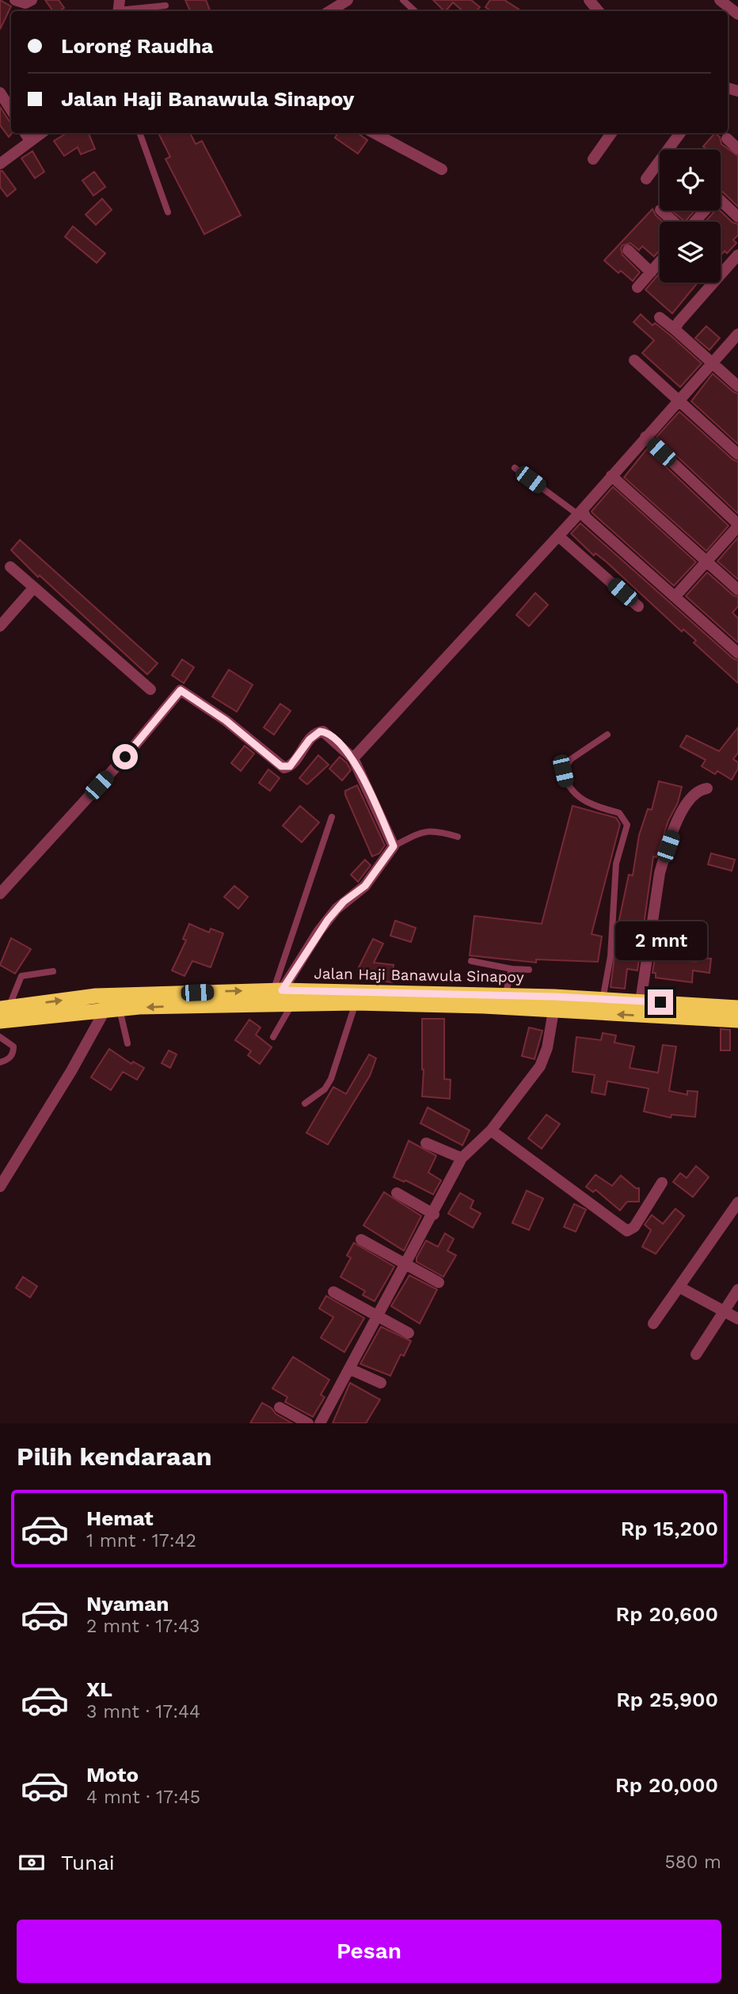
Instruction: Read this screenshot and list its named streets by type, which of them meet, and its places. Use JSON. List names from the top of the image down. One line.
{"streets":{"highway":["Jalan Haji Banawula Sinapoy"]},"page":{"banner":["Lorong Raudha","Jalan Haji Banawula Sinapoy"],"bubble":"2 mnt","heading":"Pilih kendaraan","list":[{"name":"Hemat","note":"1 mnt · 17:42","value":"Rp 15,200"},{"name":"Nyaman","note":"2 mnt · 17:43","value":"Rp 20,600"},{"name":"XL","note":"3 mnt · 17:44","value":"Rp 25,900"},{"name":"Moto","note":"4 mnt · 17:45","value":"Rp 20,000"}],"pay":["Tunai","580 m"],"buttons":"Pesan"}}
